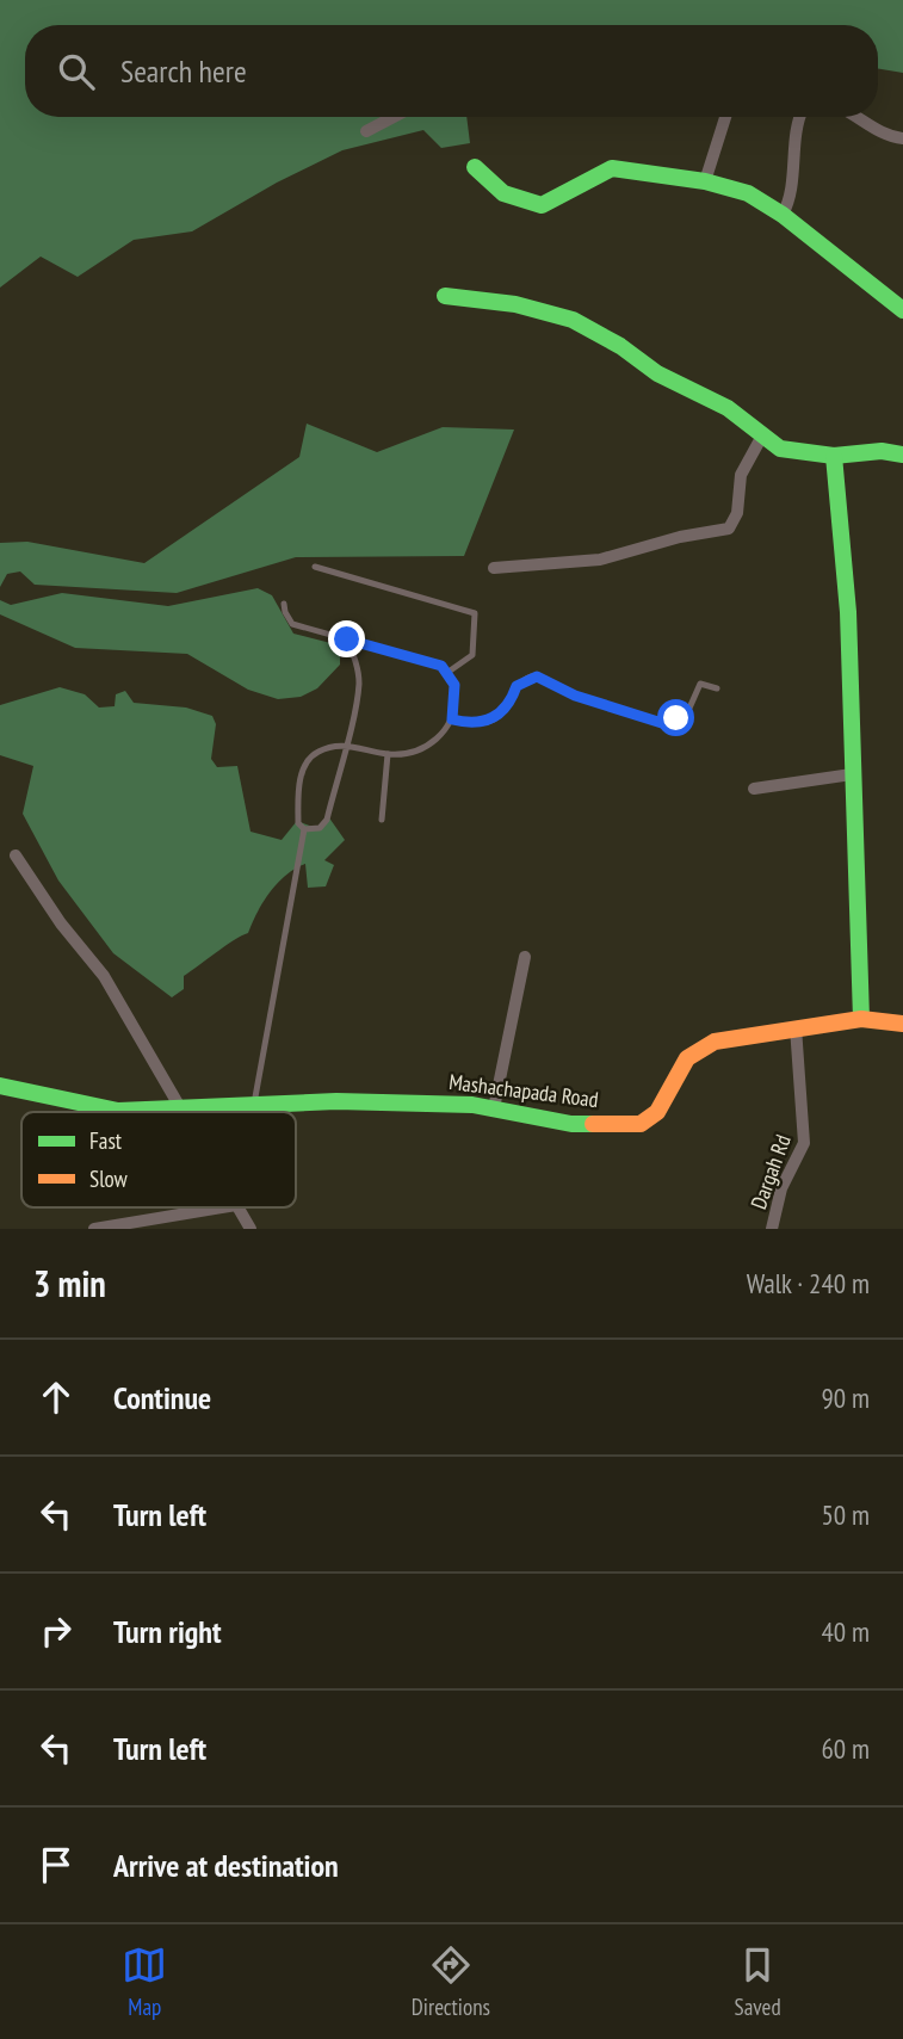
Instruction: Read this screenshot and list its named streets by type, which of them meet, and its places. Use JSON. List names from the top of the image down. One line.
{"streets":{"street":["Mashachapada Road","Dargah Rd"]},"crossings":[["Mashachapada Road","Dargah Rd"]],"legend":["Fast","Slow"],"page":{"search":"Search here","heading":["3 min","Walk · 240 m"],"list":[["Continue","90 m"],["Turn left","50 m"],["Turn right","40 m"],["Turn left","60 m"],"Arrive at destination"],"nav":["Map","Directions","Saved"]}}
